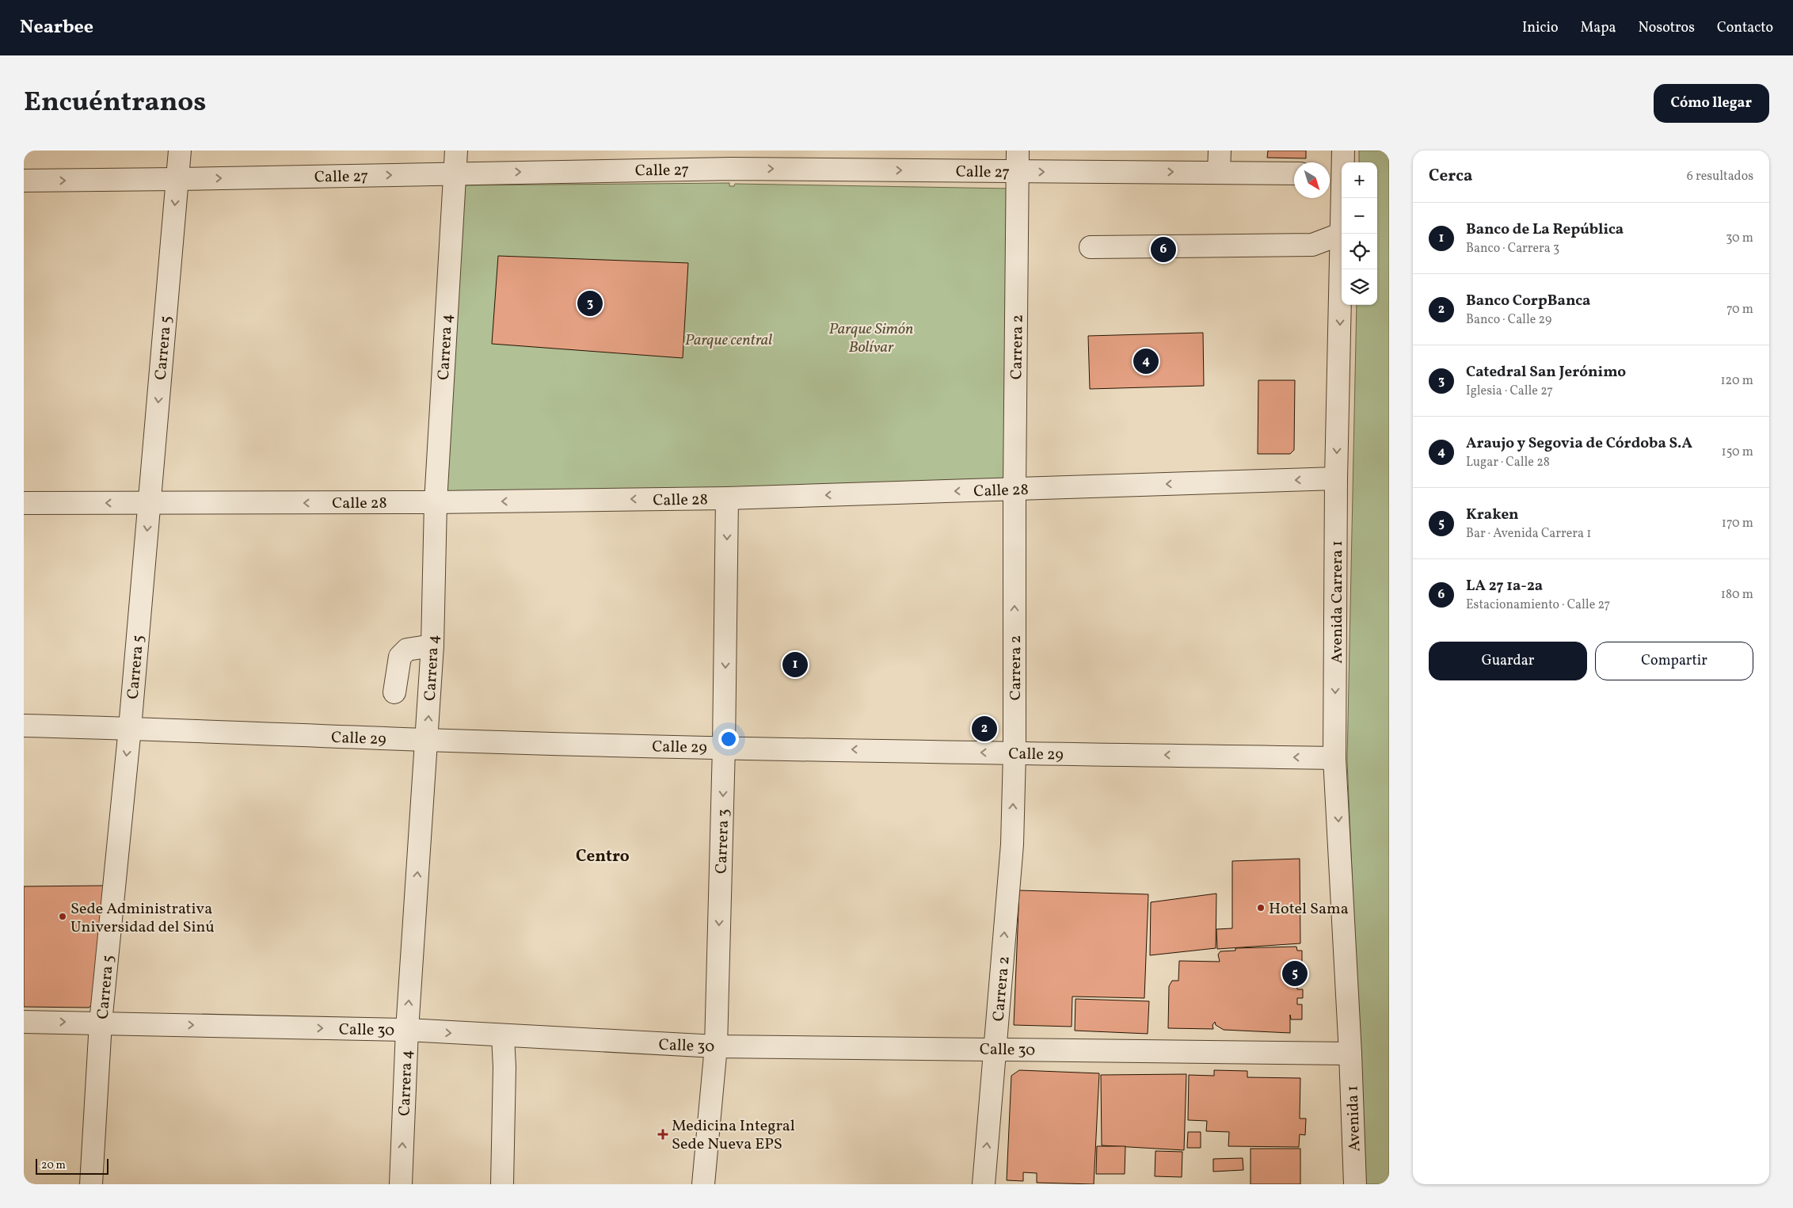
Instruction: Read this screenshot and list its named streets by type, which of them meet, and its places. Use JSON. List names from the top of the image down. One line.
{"streets":{"street":["Calle 27","Carrera 4","Carrera 2","Carrera 5","Calle 28","Avenida Carrera 1","Calle 29","Carrera 3","Calle 30","Avenida 1"]},"crossings":[["Calle 27","Carrera 4"],["Calle 27","Carrera 2"],["Calle 27","Carrera 5"],["Carrera 4","Calle 28"],["Carrera 4","Calle 29"],["Carrera 4","Calle 30"],["Carrera 2","Calle 28"],["Carrera 2","Calle 29"],["Carrera 2","Calle 30"],["Carrera 5","Calle 28"],["Carrera 5","Calle 29"],["Carrera 5","Calle 30"],["Calle 28","Avenida Carrera 1"],["Calle 28","Carrera 3"],["Avenida Carrera 1","Calle 29"],["Avenida Carrera 1","Calle 30"],["Avenida Carrera 1","Avenida 1"],["Calle 29","Carrera 3"],["Carrera 3","Calle 30"],["Calle 30","Avenida 1"]],"one_way":["Calle 27","Carrera 4","Carrera 2","Carrera 5","Calle 28","Avenida Carrera 1","Calle 29","Carrera 3","Calle 30"],"districts":["Centro"],"parks":["Parque Simón Bolívar","Parque central"],"places":{"other":["Hotel Sama","Sede Administrativa Universidad del Sinú"],"health":["Medicina Integral Sede Nueva EPS"]},"scale_bar":"20 m","north":"bottom right","page":{"header":"Nearbee","nav":["Inicio","Mapa","Nosotros","Contacto"],"title":"Encuéntranos","buttons":["Cómo llegar",["Guardar","Compartir"]],"heading":["Cerca","6 resultados"],"map_buttons":["+","−"],"list":[{"mark":"1","name":"Banco de La República","note":"Banco · Carrera 3","value":"30 m"},{"mark":"2","name":"Banco CorpBanca","note":"Banco · Calle 29","value":"70 m"},{"mark":"3","name":"Catedral San Jerónimo","note":"Iglesia · Calle 27","value":"120 m"},{"mark":"4","name":"Araujo y Segovia de Córdoba S.A","note":"Lugar · Calle 28","value":"150 m"},{"mark":"5","name":"Kraken","note":"Bar · Avenida Carrera 1","value":"170 m"},{"mark":"6","name":"LA 27 1a-2a","note":"Estacionamiento · Calle 27","value":"180 m"}],"pins":["6","3","4","1","2","5"],"scale":"20 m"}}
